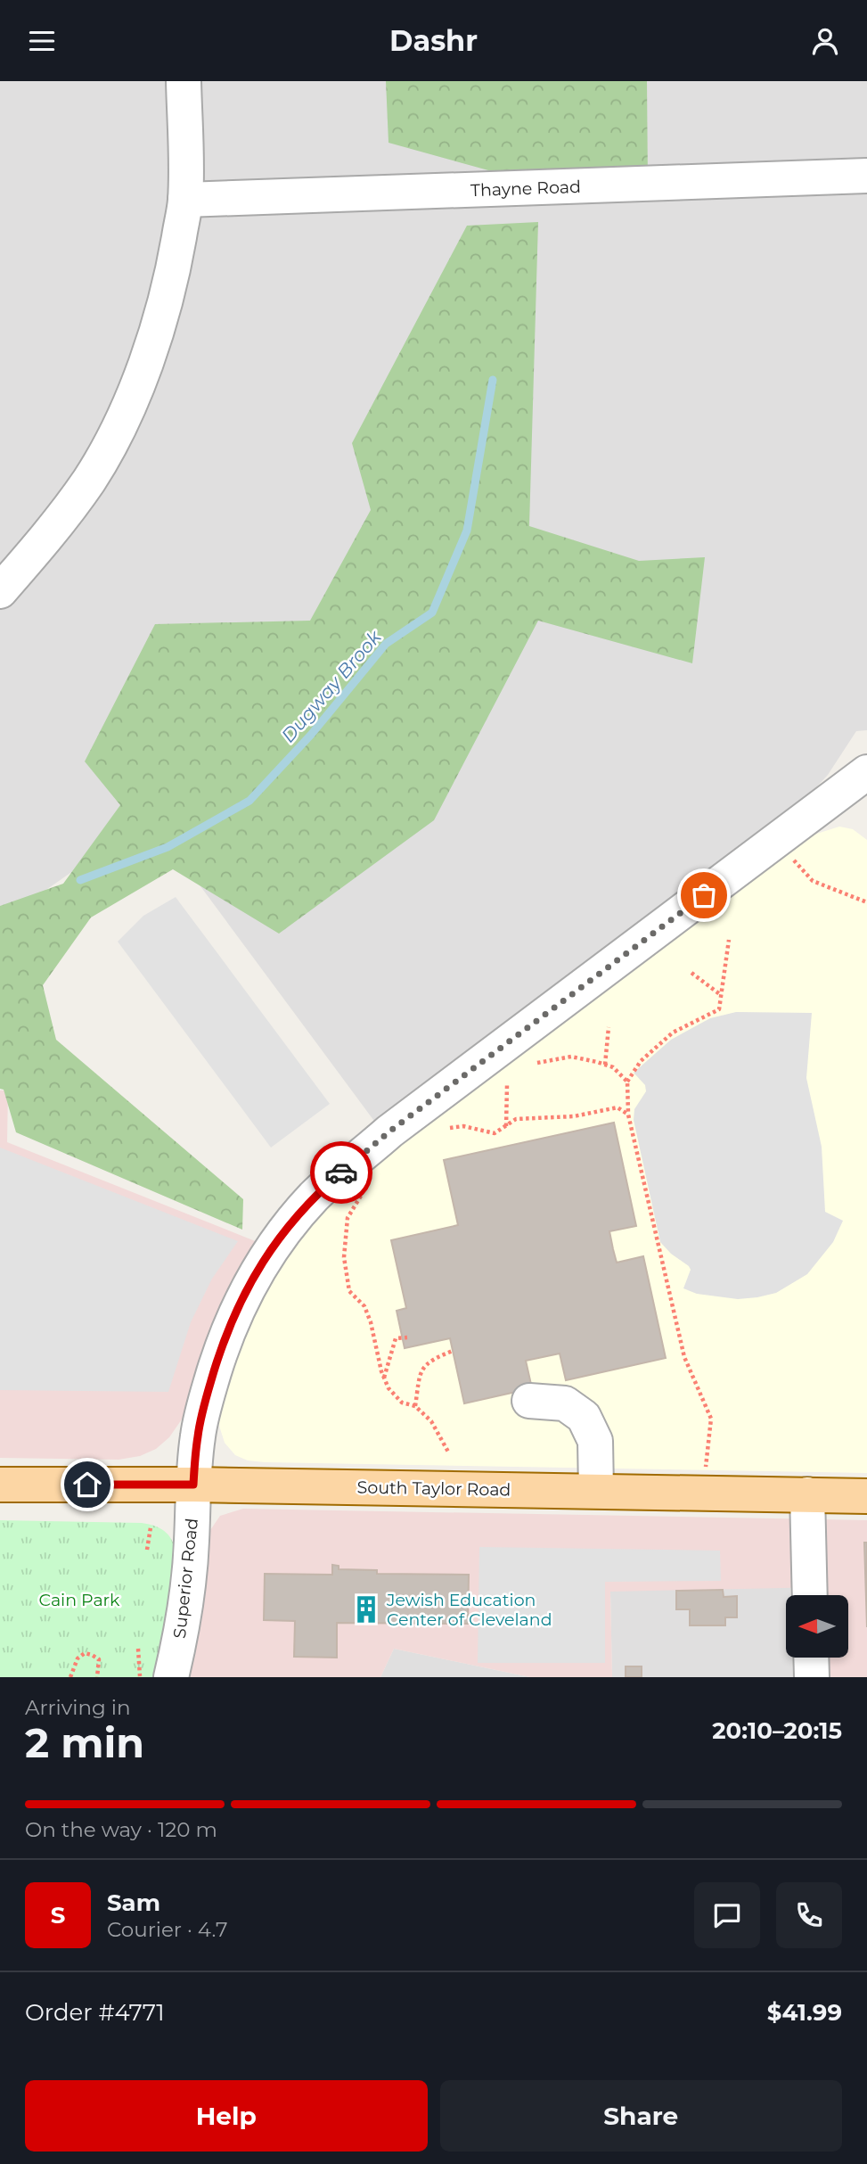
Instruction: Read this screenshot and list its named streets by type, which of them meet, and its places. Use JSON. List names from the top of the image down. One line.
{"streets":{"main road":["South Taylor Road"],"street":["Thayne Road","Superior Road"]},"crossings":[["South Taylor Road","Superior Road"]],"water":["Dugway Brook"],"parks":["Cain Park"],"places":{"building":["Jewish Education Center of Cleveland"]},"north":"left","page":{"header":"Dashr","heading":["2 min","Arriving in","20:10–20:15"],"panel":["Sam","Courier · 4.7","Order #4771","$41.99"],"bar":"On the way · 120 m","round":"S","buttons":["Help","Share"]}}
